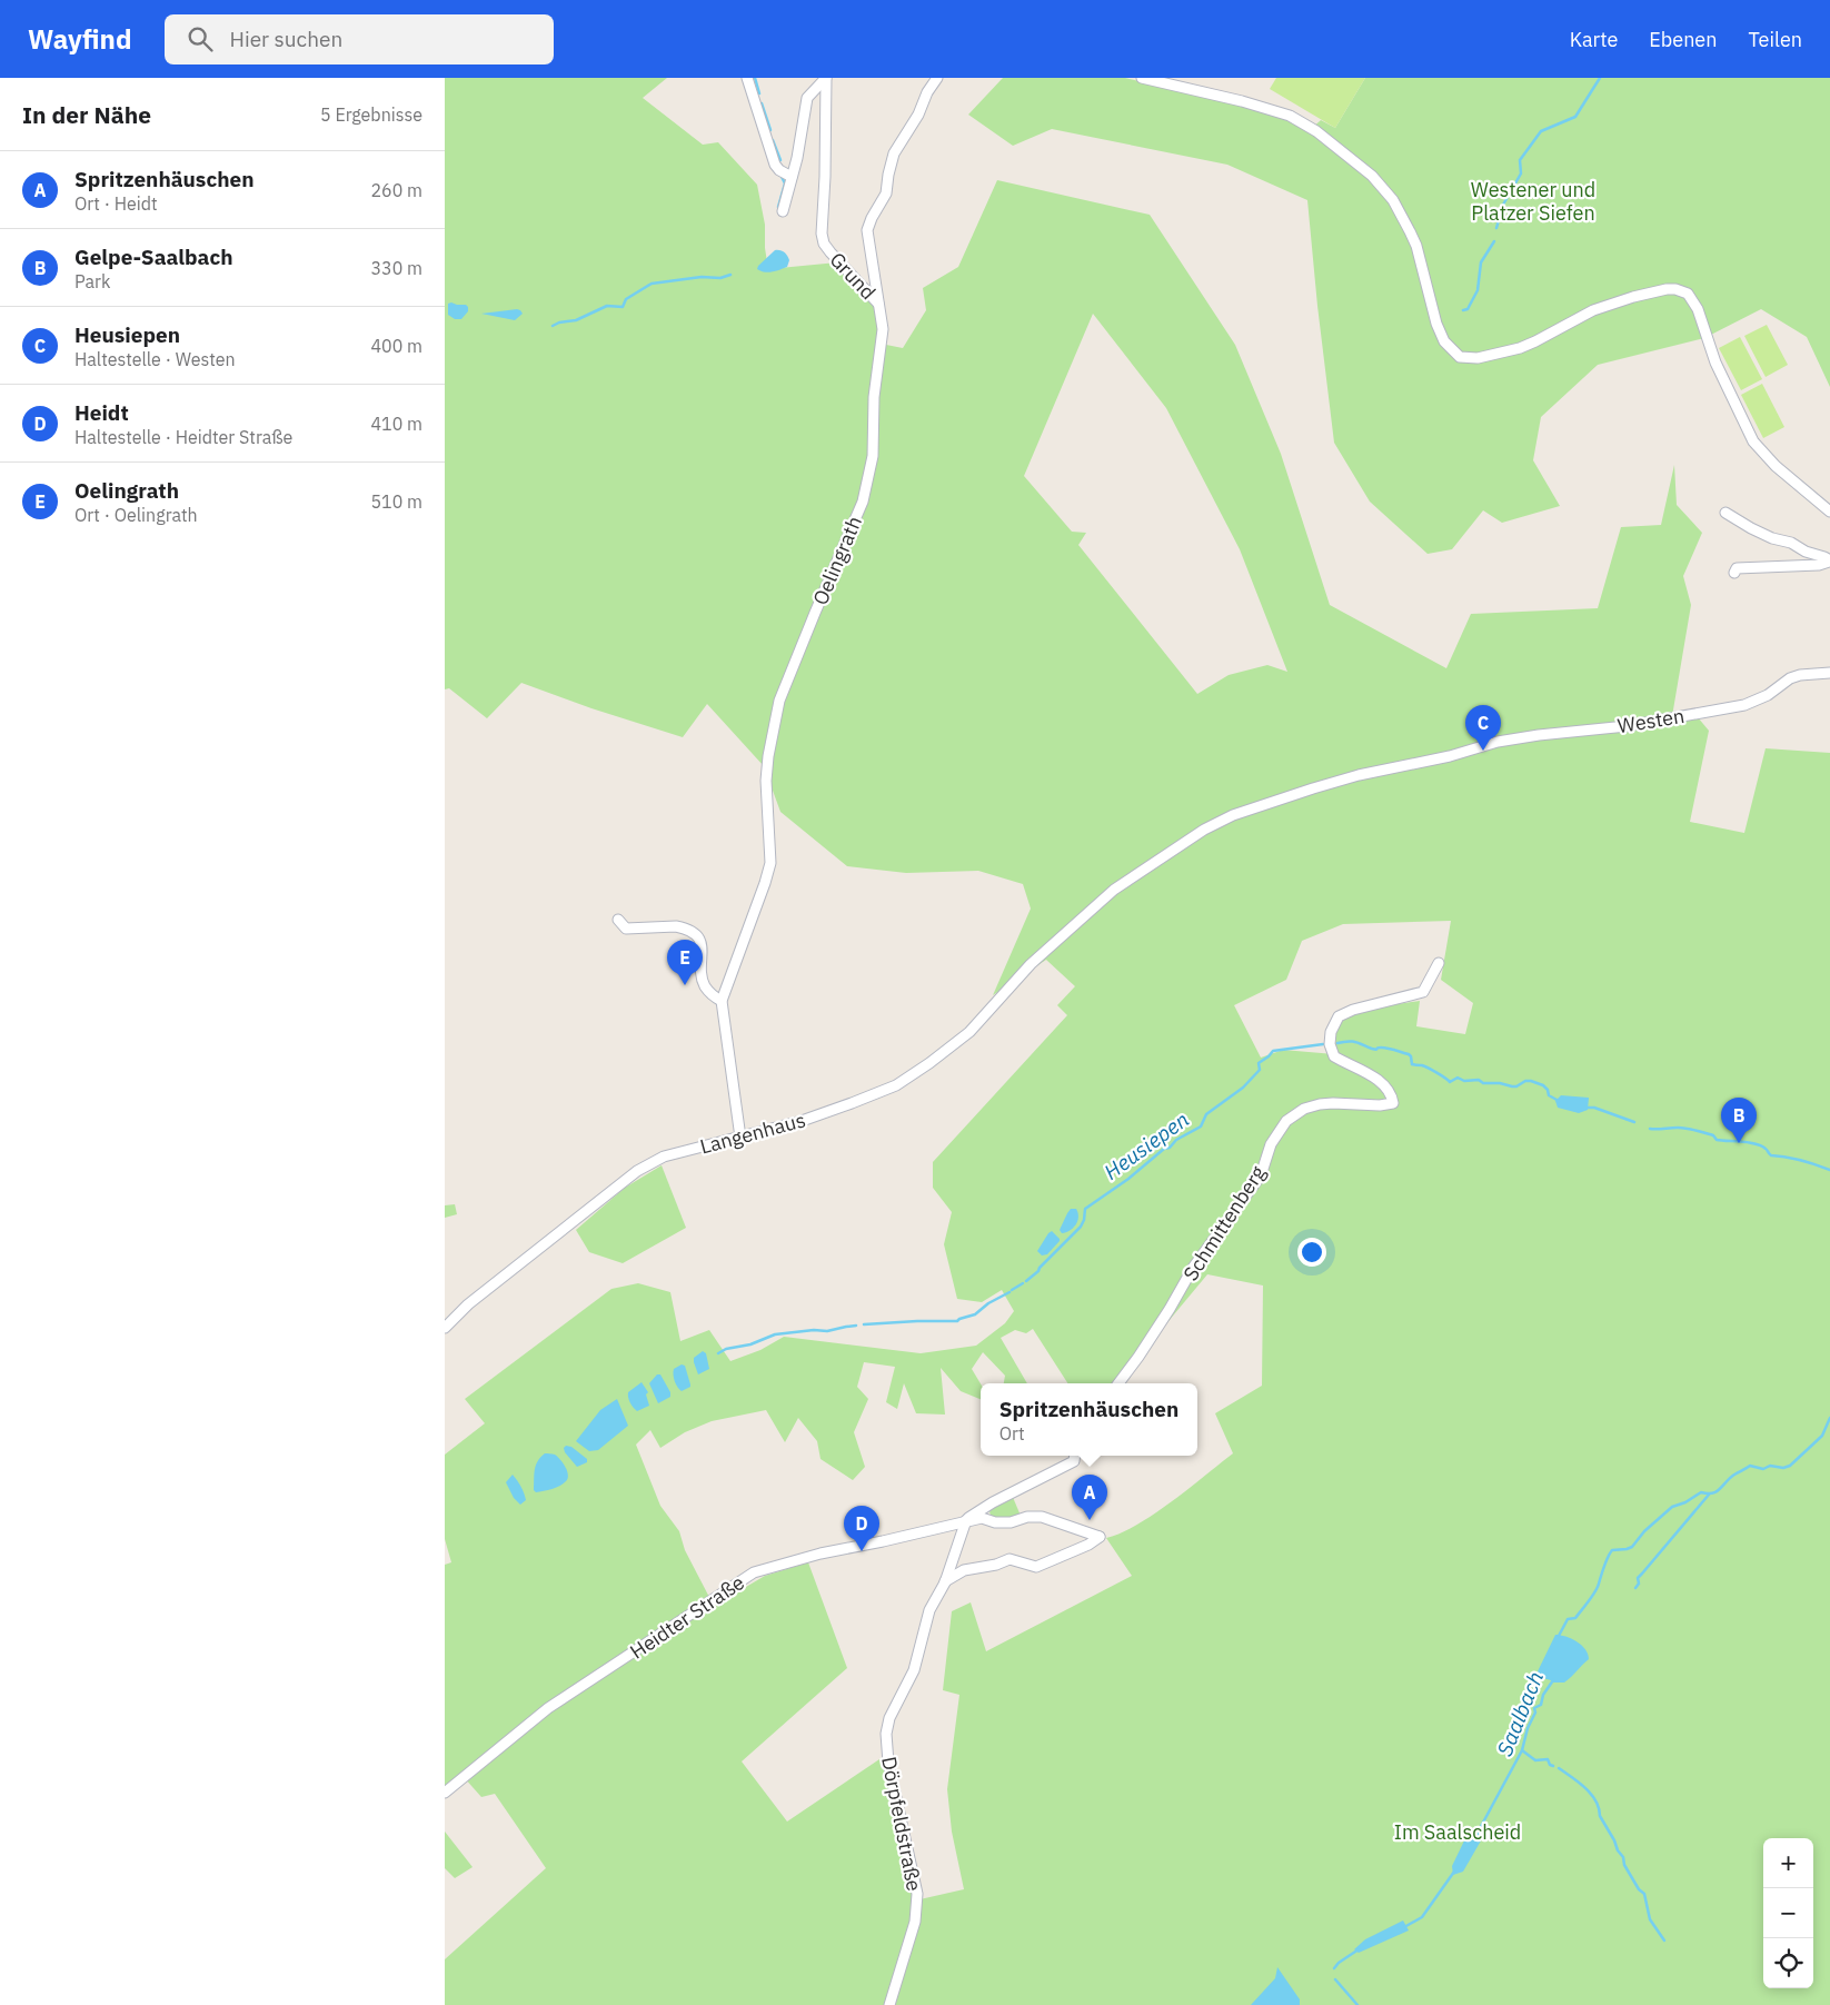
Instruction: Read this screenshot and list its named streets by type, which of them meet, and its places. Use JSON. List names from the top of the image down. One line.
{"streets":{"street":["Grund","Oelingrath","Westen","Langenhaus","Schmittenberg","Heidter Straße","Dörpfeldstraße"]},"crossings":[["Grund","Oelingrath"],["Oelingrath","Langenhaus"],["Westen","Langenhaus"],["Heidter Straße","Dörpfeldstraße"]],"water":["Heusiepen","Saalbach"],"parks":["Westener und Platzer Siefen","Im Saalscheid"],"page":{"header":"Wayfind","search":"Hier suchen","nav":["Karte","Ebenen","Teilen"],"heading":["In der Nähe","5 Ergebnisse"],"list":[{"mark":"A","name":"Spritzenhäuschen","note":"Ort · Heidt","value":"260 m"},{"mark":"B","name":"Gelpe-Saalbach","note":"Park","value":"330 m"},{"mark":"C","name":"Heusiepen","note":"Haltestelle · Westen","value":"400 m"},{"mark":"D","name":"Heidt","note":"Haltestelle · Heidter Straße","value":"410 m"},{"mark":"E","name":"Oelingrath","note":"Ort · Oelingrath","value":"510 m"}],"pins":["C","E","B","A","D"],"popup":["Spritzenhäuschen","Ort"],"map_buttons":["+","−"]}}
